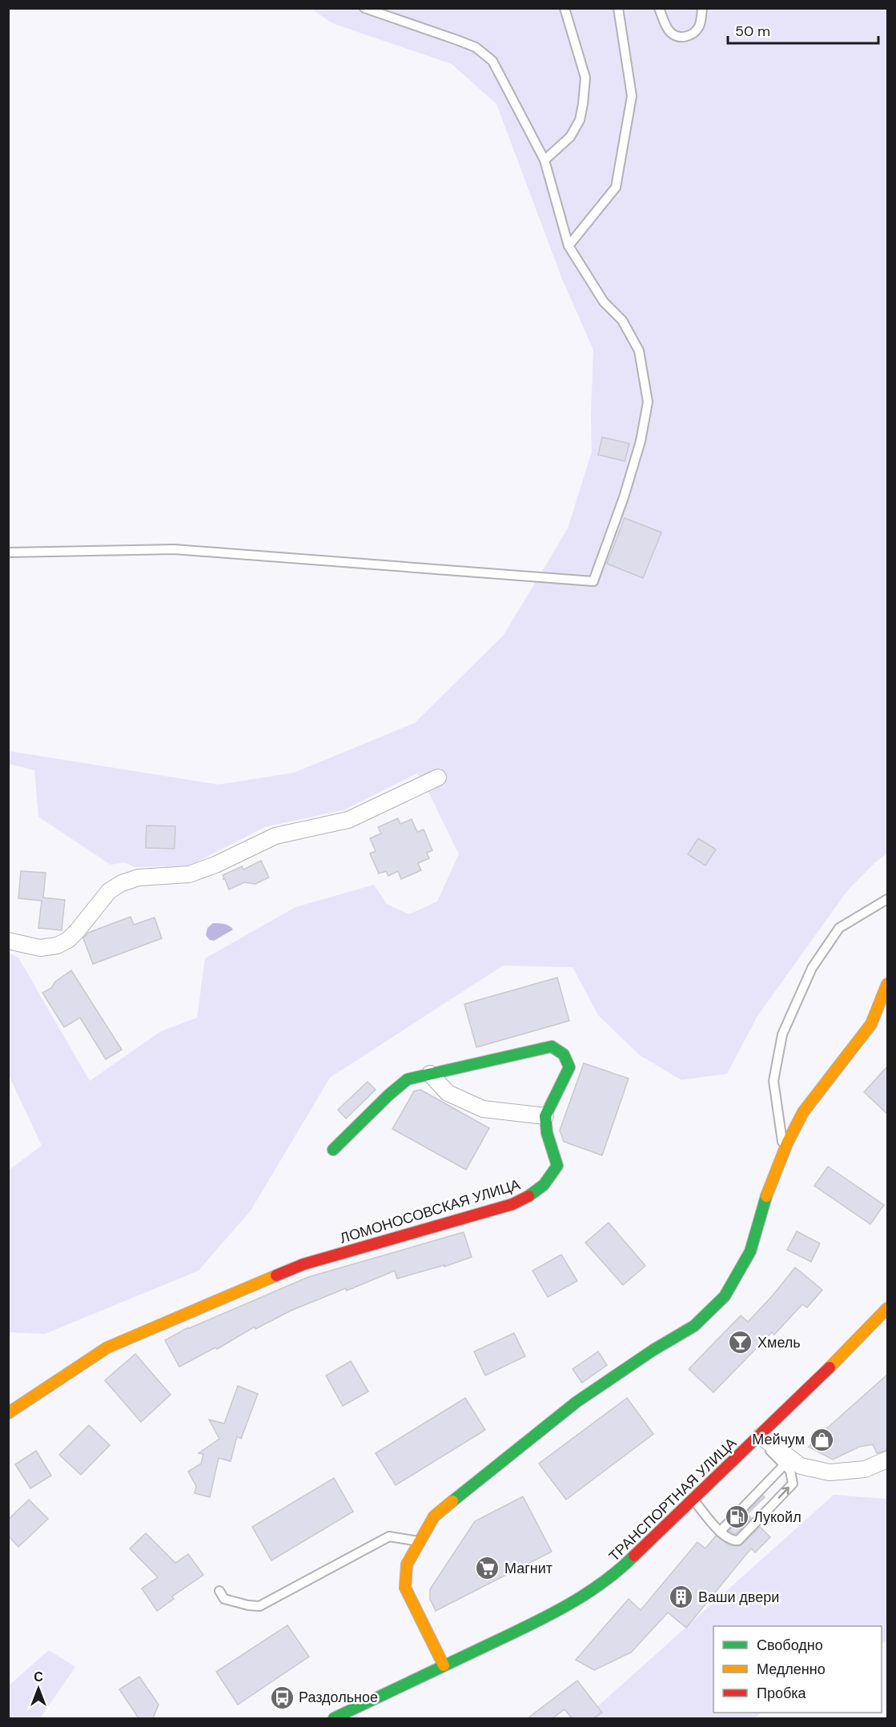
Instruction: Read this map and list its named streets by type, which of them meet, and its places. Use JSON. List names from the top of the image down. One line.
{"streets":{"street":["ЛОМОНОСОВСКАЯ УЛИЦА","ТРАНСПОРТНАЯ УЛИЦА"]},"places":{"bar":["Хмель"],"shop":["Мейчум"],"fuel station":["Лукойл"],"supermarket":["Магнит"],"building":["Ваши двери"],"bus stop":["Раздольное"]},"legend":["Свободно","Медленно","Пробка"],"scale_bar":"50 m","north":"top"}
